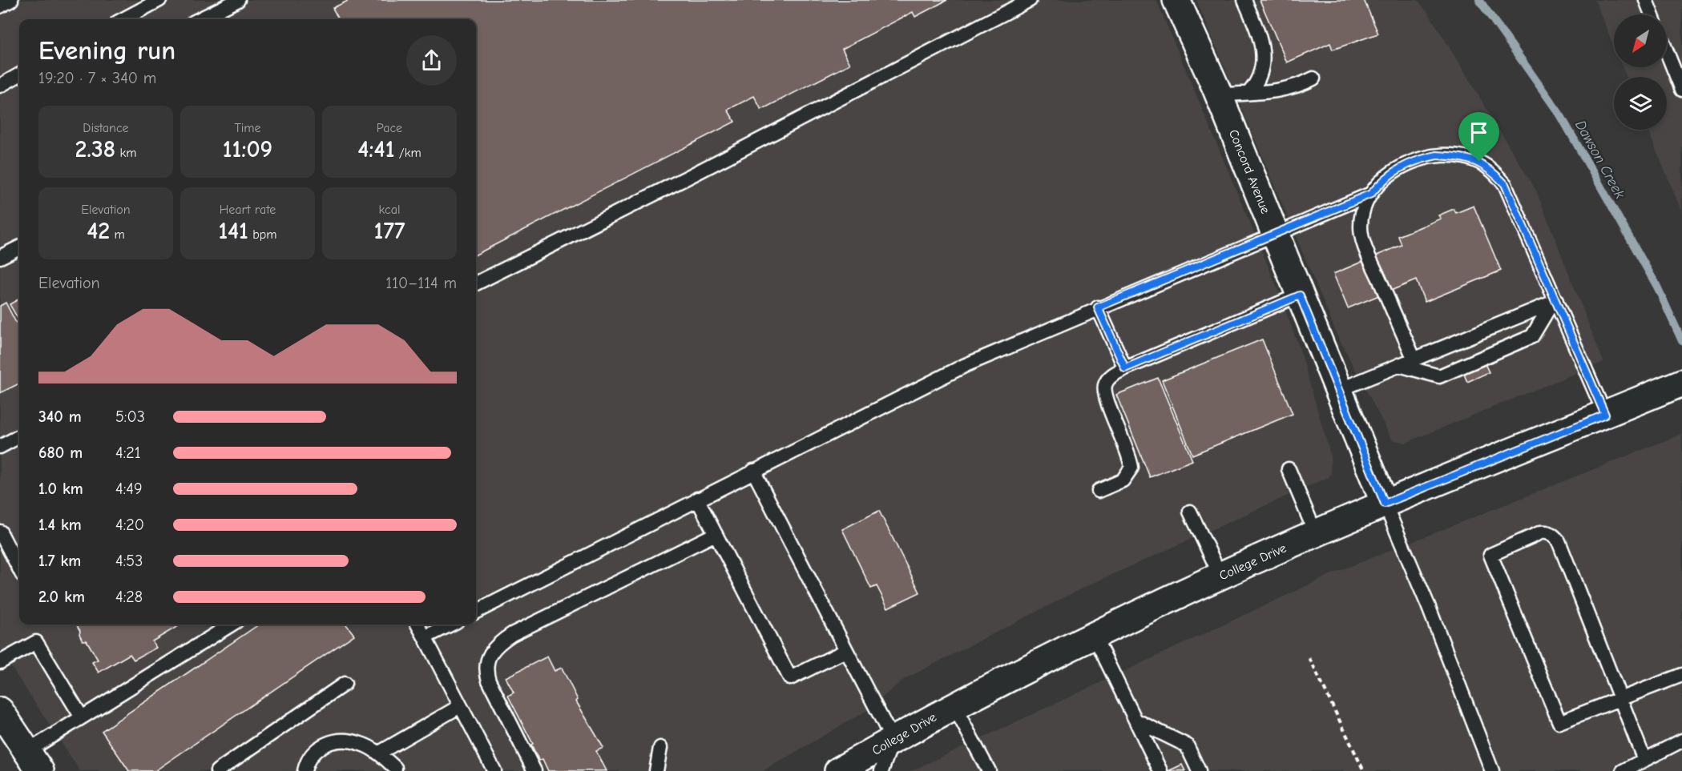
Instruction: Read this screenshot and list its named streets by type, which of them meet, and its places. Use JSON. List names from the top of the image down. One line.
{"streets":{"street":["Concord Avenue","College Drive"]},"crossings":[["Concord Avenue","College Drive"]],"water":["Dawson Creek"],"north":"bottom left","page":{"heading":["Evening run","19:20 · 7 × 340 m"],"stats":[["Distance","2.38 km"],["Time","11:09"],["Pace","4:41 /km"],["Elevation","42 m"],["Heart rate","141 bpm"],["kcal","177"]],"chart":["Elevation","110–114 m"],"list":[{"name":"340 m","note":"5:03"},{"name":"680 m","note":"4:21"},{"name":"1.0 km","note":"4:49"},{"name":"1.4 km","note":"4:20"},{"name":"1.7 km","note":"4:53"},{"name":"2.0 km","note":"4:28"}]}}
